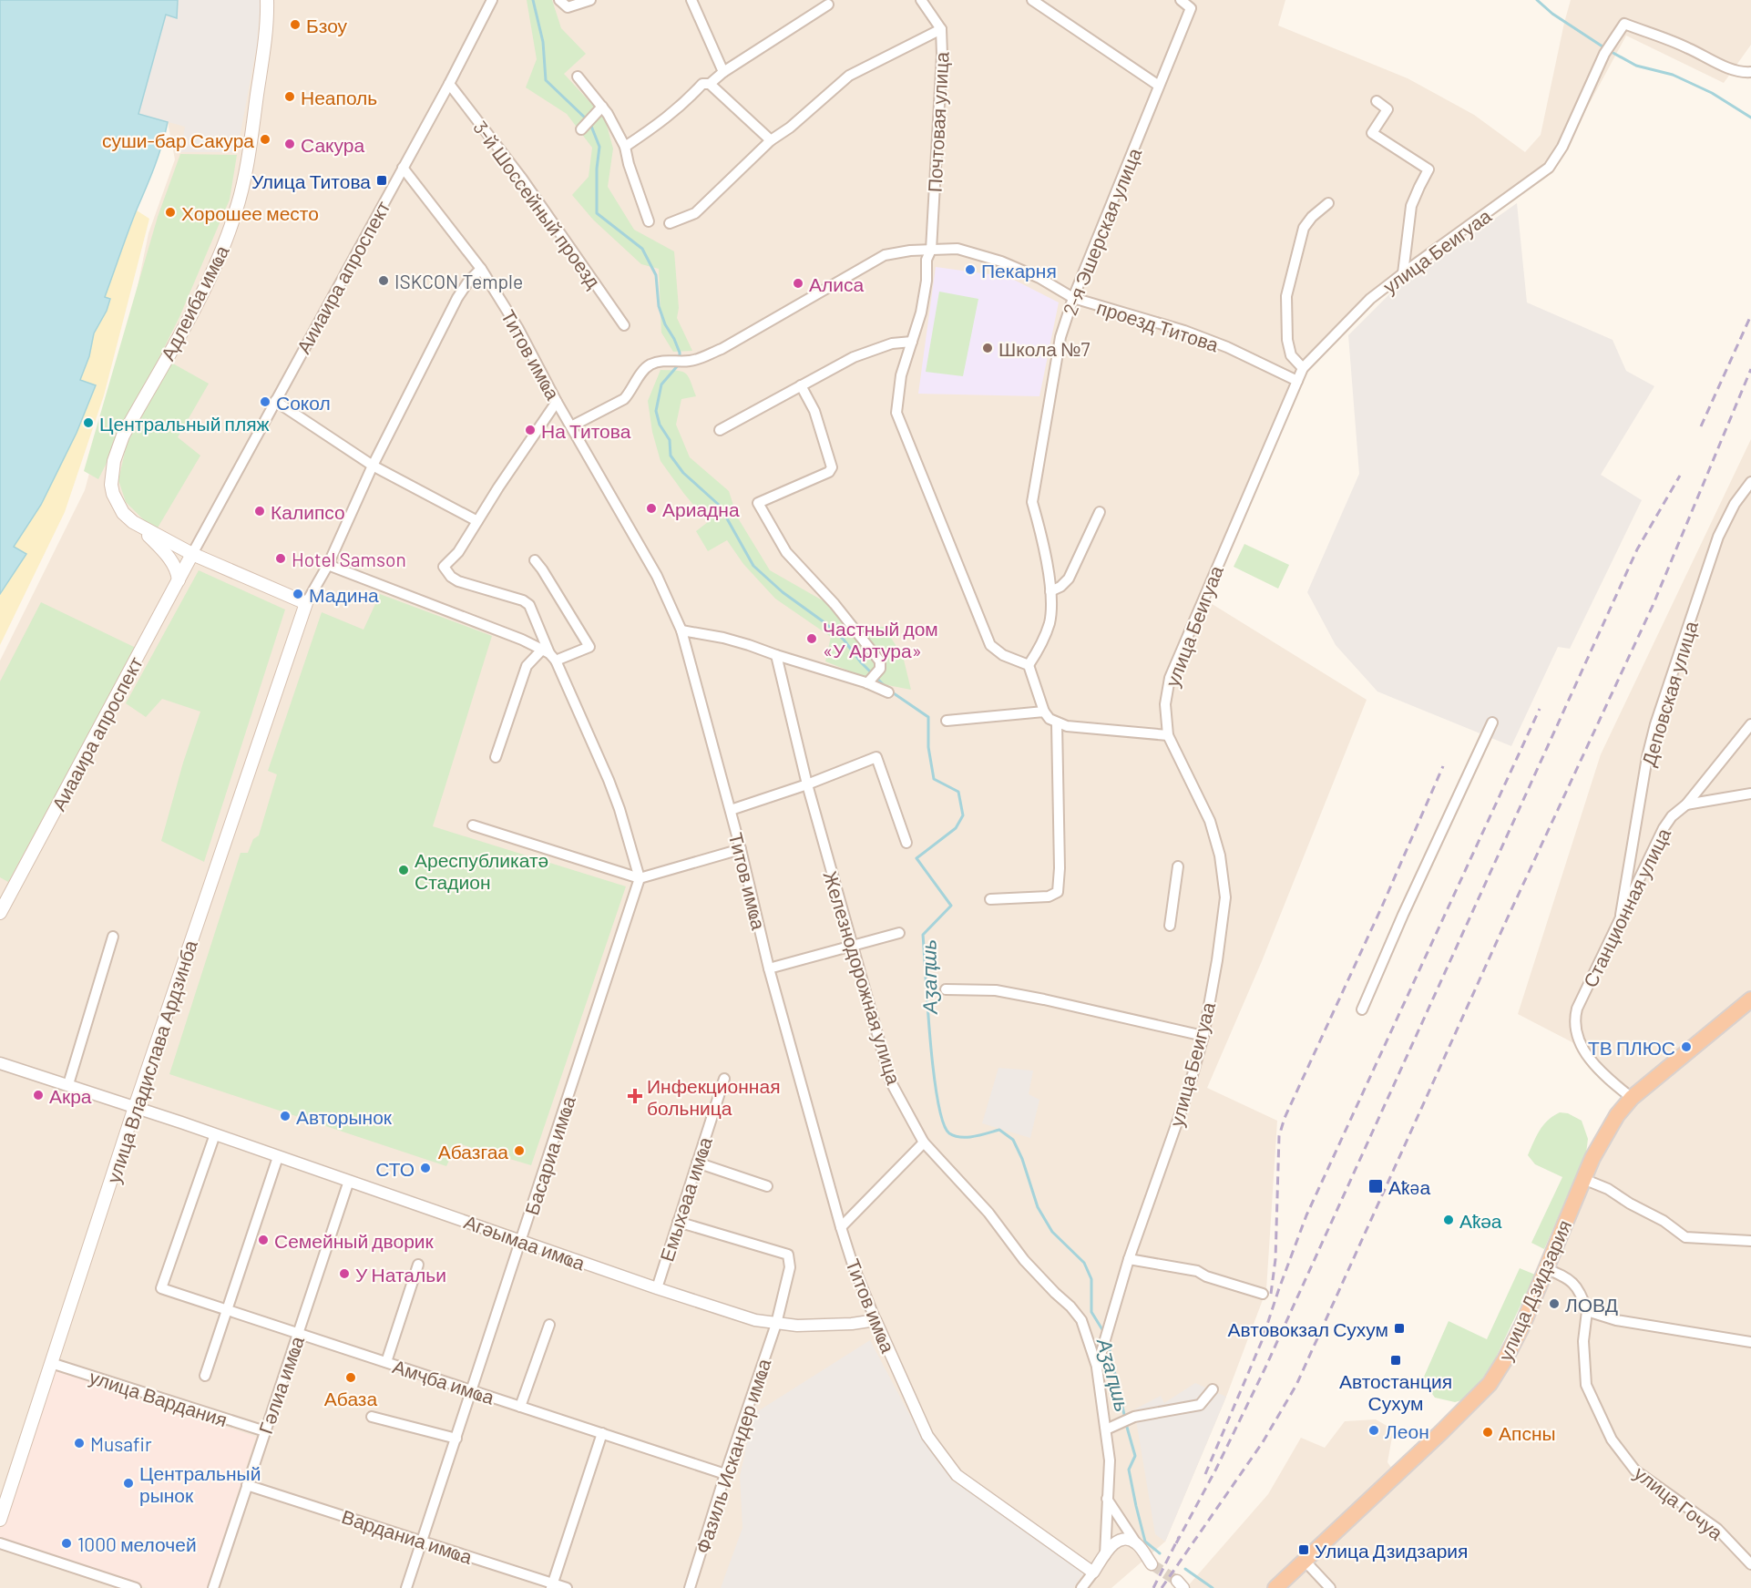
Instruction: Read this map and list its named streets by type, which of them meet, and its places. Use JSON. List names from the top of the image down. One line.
{"streets":{"highway":["улица Дзидзария"],"main road":["Адлеиба имҩа","Аиааира апроспект","улица Владислава Ардзинба"],"street":["Почтовая улица","3-й Шоссейный проезд","2-я Эшерская улица","улица Беигуаа","Аииаира апроспект","проезд Титова","Титов имҩа","Деповская улица","Станционная улица","Железнодорожная улица","Басариа имҩа","Емыхәаа имҩа","Агәымаа имҩа","Амҷба имҩа","Гәлиа имҩа","улица Вардания","Фазиль Искандер имҩа","улица Гочуа","Варданиа имҩа"]},"crossings":[["Почтовая улица","2-я Эшерская улица"],["Почтовая улица","проезд Титова"],["3-й Шоссейный проезд","Аииаира апроспект"],["2-я Эшерская улица","проезд Титова"],["улица Беигуаа","проезд Титова"],["улица Беигуаа","Железнодорожная улица"],["Аииаира апроспект","Адлеиба имҩа"],["Аииаира апроспект","Титов имҩа"],["Аииаира апроспект","Аиааира апроспект"],["Адлеиба имҩа","Аиааира апроспект"],["Адлеиба имҩа","улица Владислава Ардзинба"],["проезд Титова","Титов имҩа"],["Титов имҩа","Агәымаа имҩа"],["Деповская улица","Станционная улица"],["Станционная улица","улица Дзидзария"],["улица Владислава Ардзинба","Агәымаа имҩа"],["улица Владислава Ардзинба","улица Вардания"],["Басариа имҩа","Агәымаа имҩа"],["Басариа имҩа","Амҷба имҩа"],["Басариа имҩа","Варданиа имҩа"],["Емыхәаа имҩа","Агәымаа имҩа"],["Емыхәаа имҩа","Фазиль Искандер имҩа"],["Агәымаа имҩа","Амҷба имҩа"],["Агәымаа имҩа","Гәлиа имҩа"],["Агәымаа имҩа","Фазиль Искандер имҩа"],["Амҷба имҩа","Гәлиа имҩа"],["Амҷба имҩа","Фазиль Искандер имҩа"],["Гәлиа имҩа","улица Вардания"],["Гәлиа имҩа","Варданиа имҩа"]],"water":["Аӡаԥшь"],"places":{"other":["Бзоу","Неаполь","суши-бар Сакура","Сакура","Хорошее место","Пекарня","ISKCON Temple","Алиса","Школа №7","Сокол","Центральный пляж","На Титова","Ариадна","Калипсо","Hotel Samson","Мадина","Частный дом «У Артура»","Ареспубликатә Стадион","ТВ ПЛЮС","Акра","Авторынок","Абазгаа","СТО","Аҟәа","Семейный дворик","У Натальи","ЛОВД","Абаза","Леон","Апсны","Musafir","Центральный рынок","1000 мелочей"],"transit":["Улица Титова","Аҟəа","Автовокзал Сухум","Автостанция Сухум","Улица Дзидзария"],"health":["Инфекционная больница"]}}
